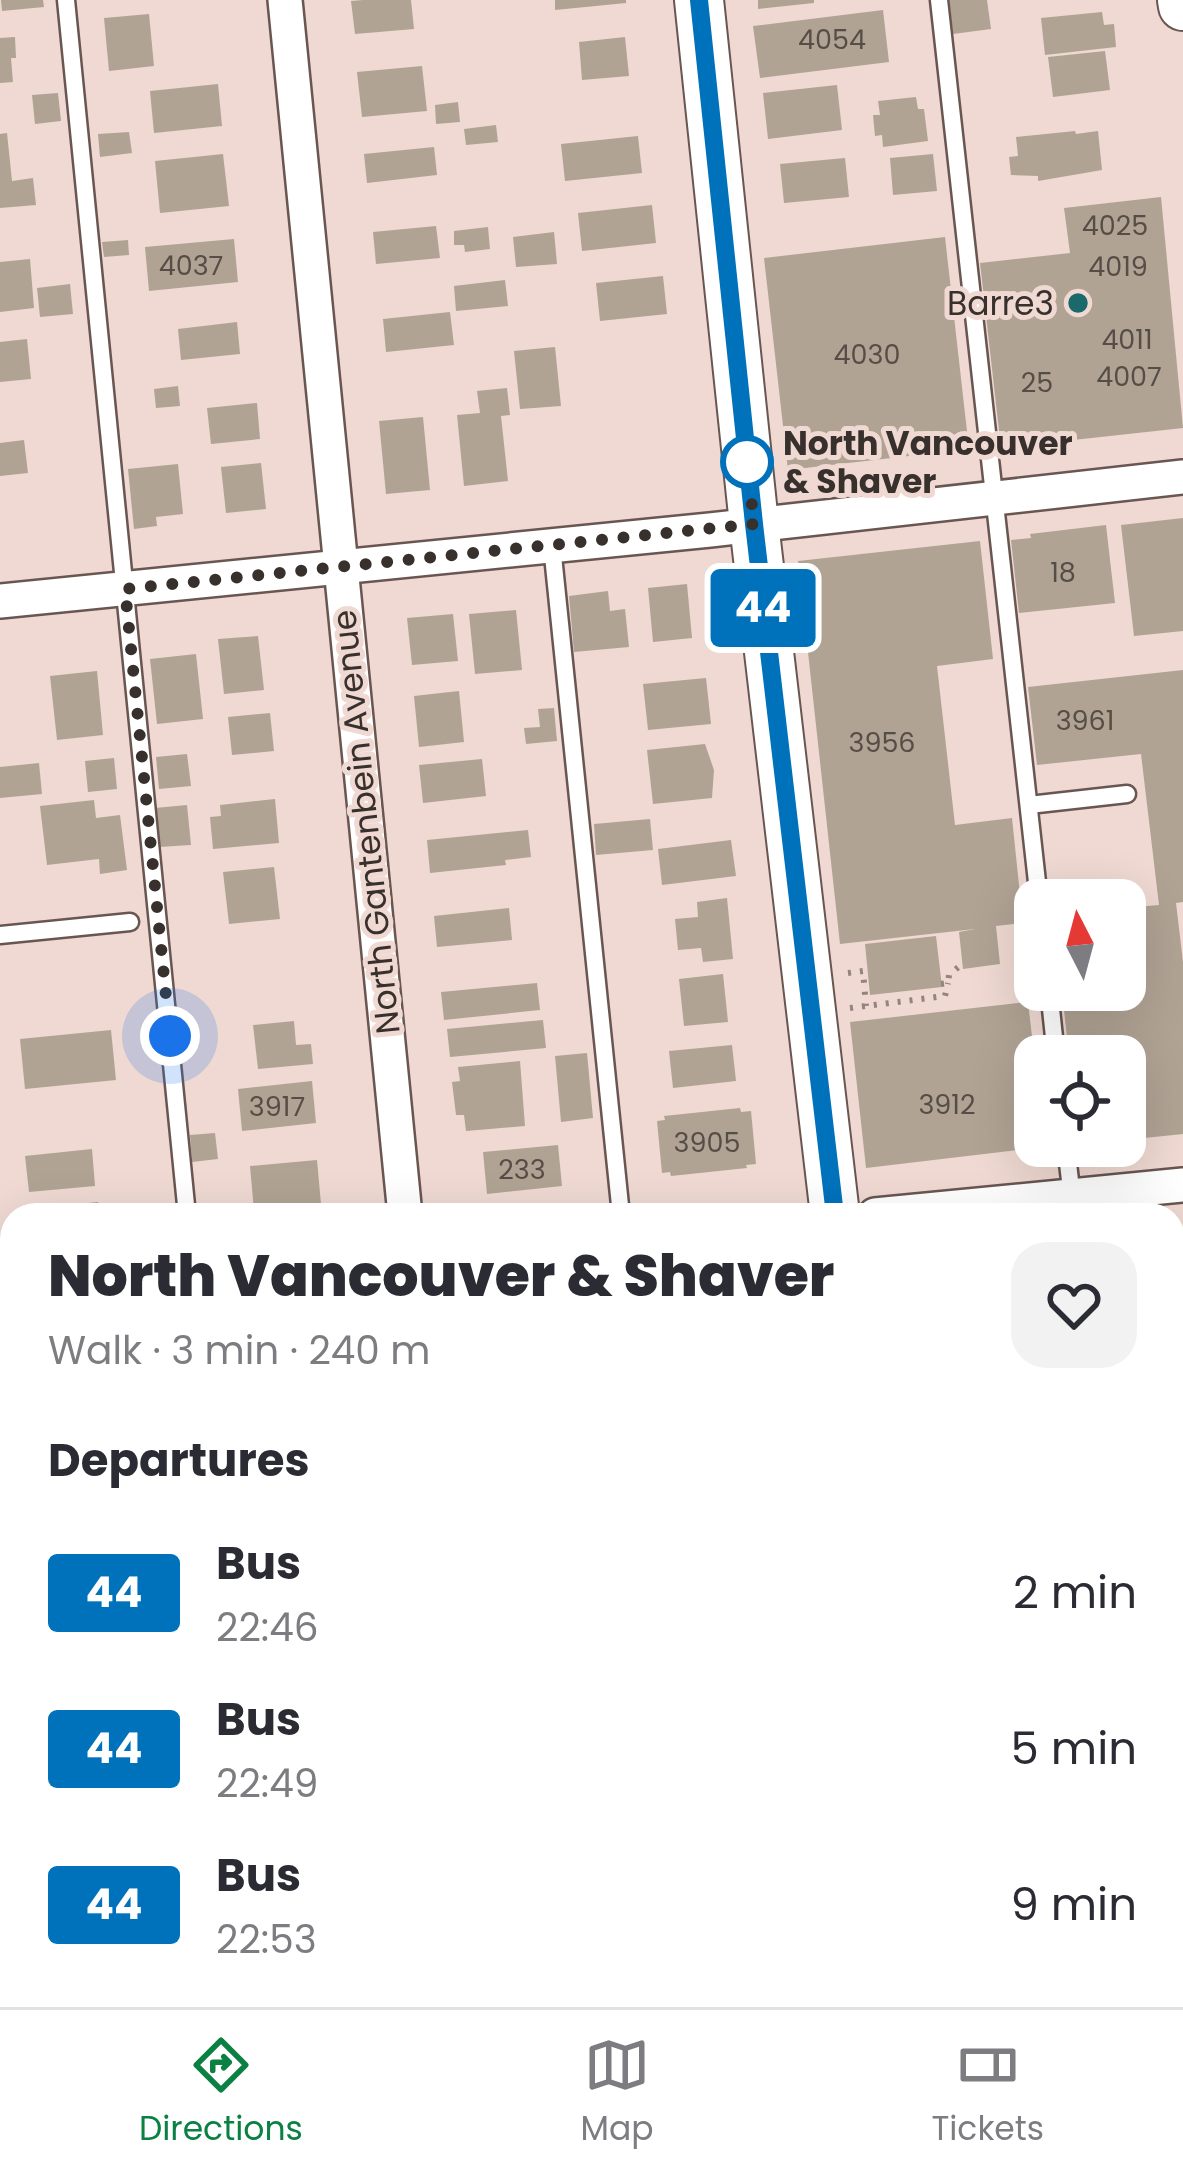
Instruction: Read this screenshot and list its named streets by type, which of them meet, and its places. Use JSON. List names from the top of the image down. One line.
{"streets":{"street":["North Gantenbein Avenue"]},"places":["Barre3","North Vancouver & Shaver"],"lines":["bus line 44"],"house_numbers":["4054","4025","4037","4019","4011","4030","4007","25","18","3961","3956","3912","3917","3905","233"],"north":"top","page":{"on_map":"44","heading":[["North Vancouver & Shaver","Walk · 3 min · 240 m"],"Departures"],"list":[{"mark":"44","name":"Bus","note":"22:46","value":"2 min"},{"mark":"44","name":"Bus","note":"22:49","value":"5 min"},{"mark":"44","name":"Bus","note":"22:53","value":"9 min"}],"tabs":["Directions","Map","Tickets"]}}
